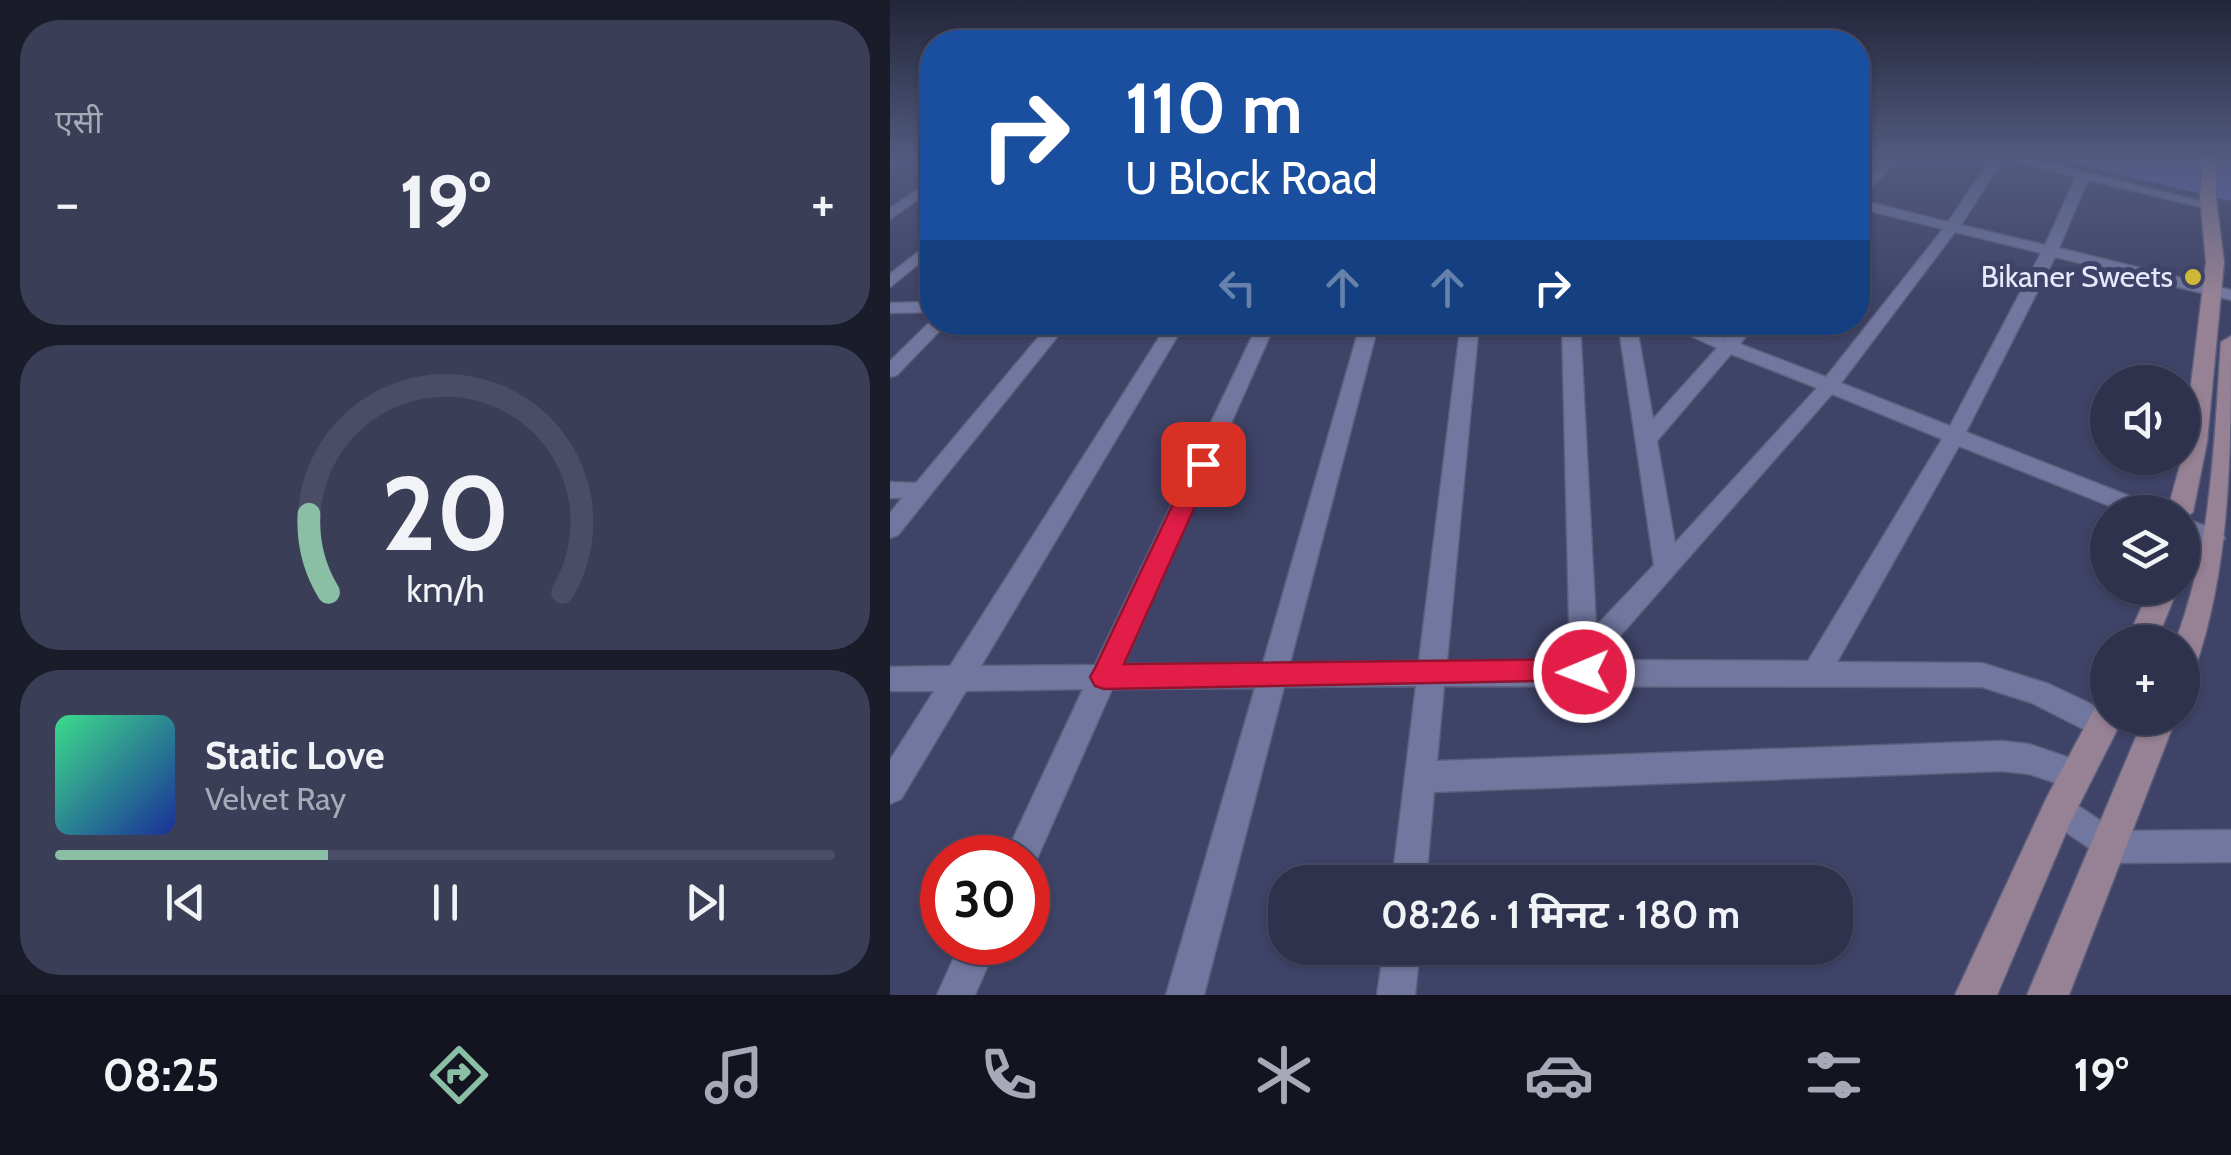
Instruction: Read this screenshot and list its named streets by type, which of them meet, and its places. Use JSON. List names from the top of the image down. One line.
{"places":["Bikaner Sweets"],"page":{"tile":"एसी","turn":["110 m","U Block Road"],"heat":["−","19°","+"],"map_buttons":"+","song":["Static Love","Velvet Ray"],"limit":"30","trip":"08:26 · 1 मिनट · 180 m","tabs":["08:25","19°"],"gauge":["20","km/h"]}}
